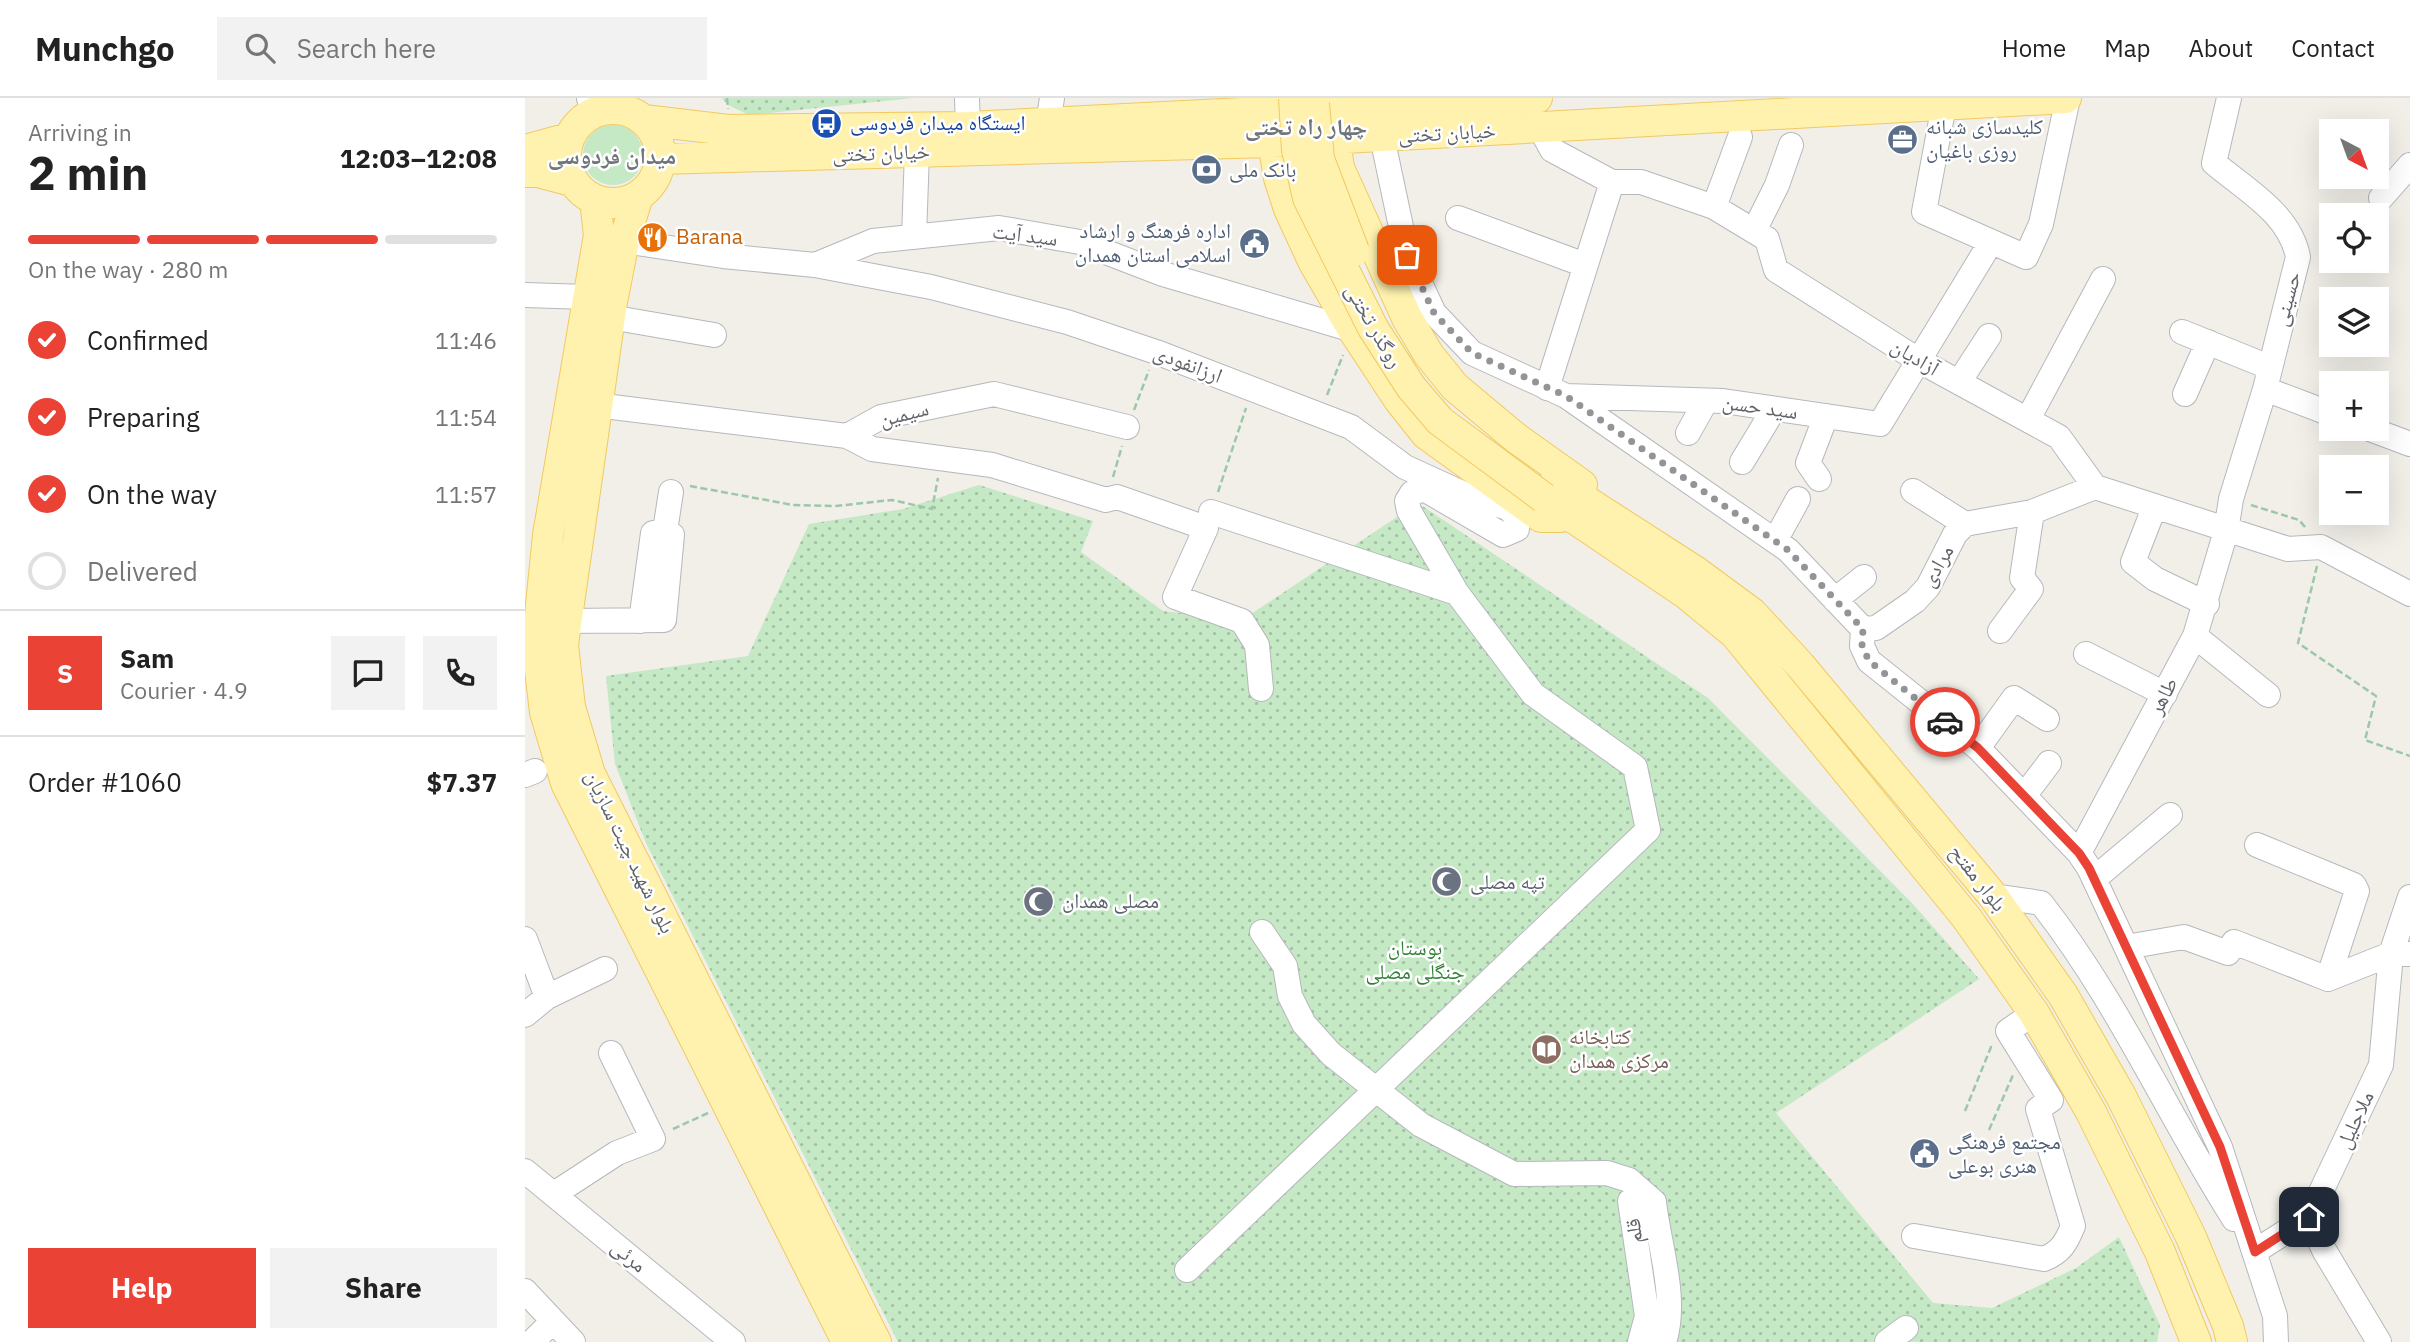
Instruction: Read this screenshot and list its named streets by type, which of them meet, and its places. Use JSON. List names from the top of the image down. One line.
{"streets":{"main road":["خیابان تختی","روگذر تختی","بلوار شهید چیت سازیان","بلوار مفتح"],"street":["سید آیت","حسینی","آزادیان","ارزانفودی","سید حسن","سیمین","مرادی","طاهر","ملاجلیل","قلم","مرئی"]},"crossings":[["خیابان تختی","روگذر تختی"],["خیابان تختی","بلوار شهید چیت سازیان"],["سید آیت","ارزانفودی"],["حسینی","طاهر"],["روگذر تختی","ارزانفودی"],["روگذر تختی","بلوار مفتح"],["آزادیان","سید حسن"],["آزادیان","مرادی"],["ارزانفودی","بلوار شهید چیت سازیان"],["ارزانفودی","بلوار مفتح"]],"districts":["چهار راه تختی","میدان فردوسی"],"parks":["بوستان جنگلی مصلی"],"places":{"bus stop":["ایستگاه میدان فردوسی"],"office":["کلیدسازی شبانه روزی باغیان"],"bank":["بانک ملی"],"restaurant":["Barana"],"public building":["اداره فرهنگ و ارشاد اسلامی استان همدان","مجتمع فرهنگی هنری بوعلی"],"mosque":["تپه مصلی","مصلی همدان"],"library":["کتابخانه مرکزی همدان"]},"north":"bottom right","page":{"header":"Munchgo","search":"Search here","nav":["Home","Map","About","Contact"],"heading":["2 min","Arriving in","12:03–12:08"],"panel":["Sam","Courier · 4.9","Order #1060","$7.37"],"map_buttons":["+","−"],"bar":"On the way · 280 m","list":[["Confirmed","11:46"],["Preparing","11:54"],["On the way","11:57"],"Delivered"],"round":"S","buttons":["Help","Share"]}}
